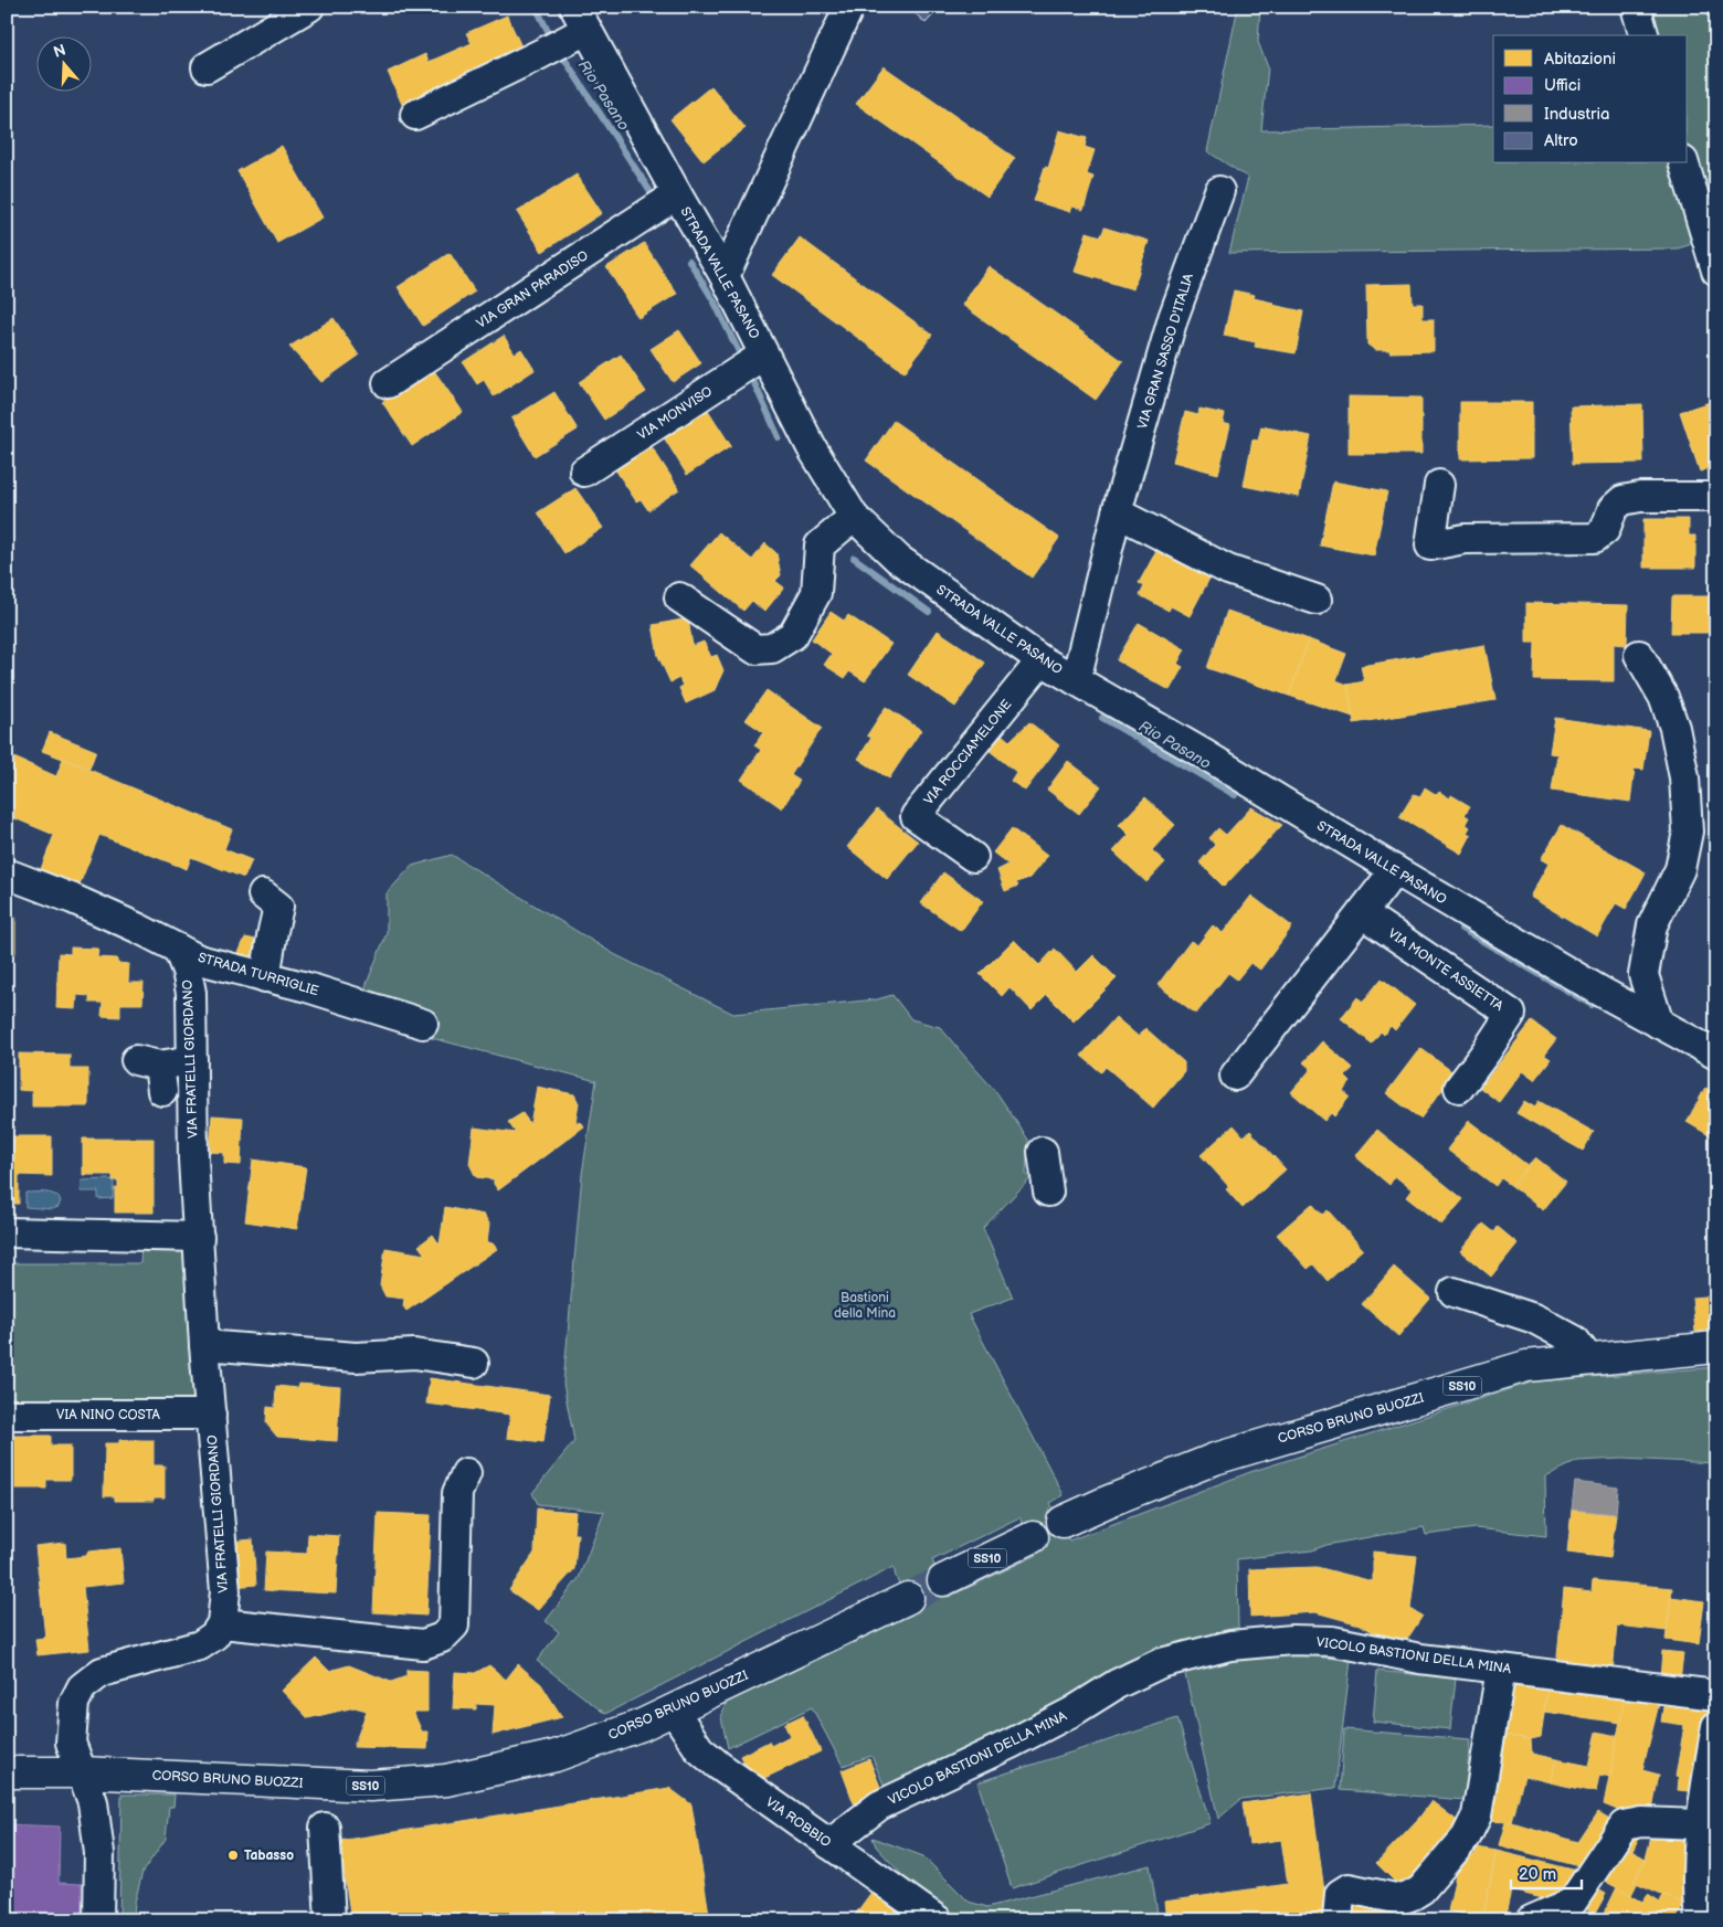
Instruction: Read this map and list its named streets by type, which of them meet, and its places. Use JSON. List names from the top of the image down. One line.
{"streets":{"main road":["SS10","CORSO BRUNO BUOZZI"],"street":["STRADA VALLE PASANO","VIA GRAN PARADISO","VIA GRAN SASSO D'ITALIA","VIA MONVISO","VIA ROCCIAMELONE","VIA MONTE ASSIETTA","STRADA TURRIGLIE","VIA FRATELLI GIORDANO","VIA NINO COSTA","VICOLO BASTIONI DELLA MINA","VIA ROBBIO"]},"crossings":[["STRADA VALLE PASANO","VIA GRAN PARADISO"],["STRADA VALLE PASANO","VIA GRAN SASSO D'ITALIA"],["STRADA VALLE PASANO","VIA MONVISO"],["STRADA VALLE PASANO","VIA ROCCIAMELONE"],["STRADA TURRIGLIE","VIA FRATELLI GIORDANO"],["VIA FRATELLI GIORDANO","VIA NINO COSTA"],["CORSO BRUNO BUOZZI","VIA ROBBIO"],["VICOLO BASTIONI DELLA MINA","VIA ROBBIO"]],"water":["Rio Pasano"],"parks":["Bastioni della Mina"],"places":["Tabasso"],"legend":["Abitazioni","Uffici","Industria","Altro"],"scale_bar":"20 m","north":"top"}
